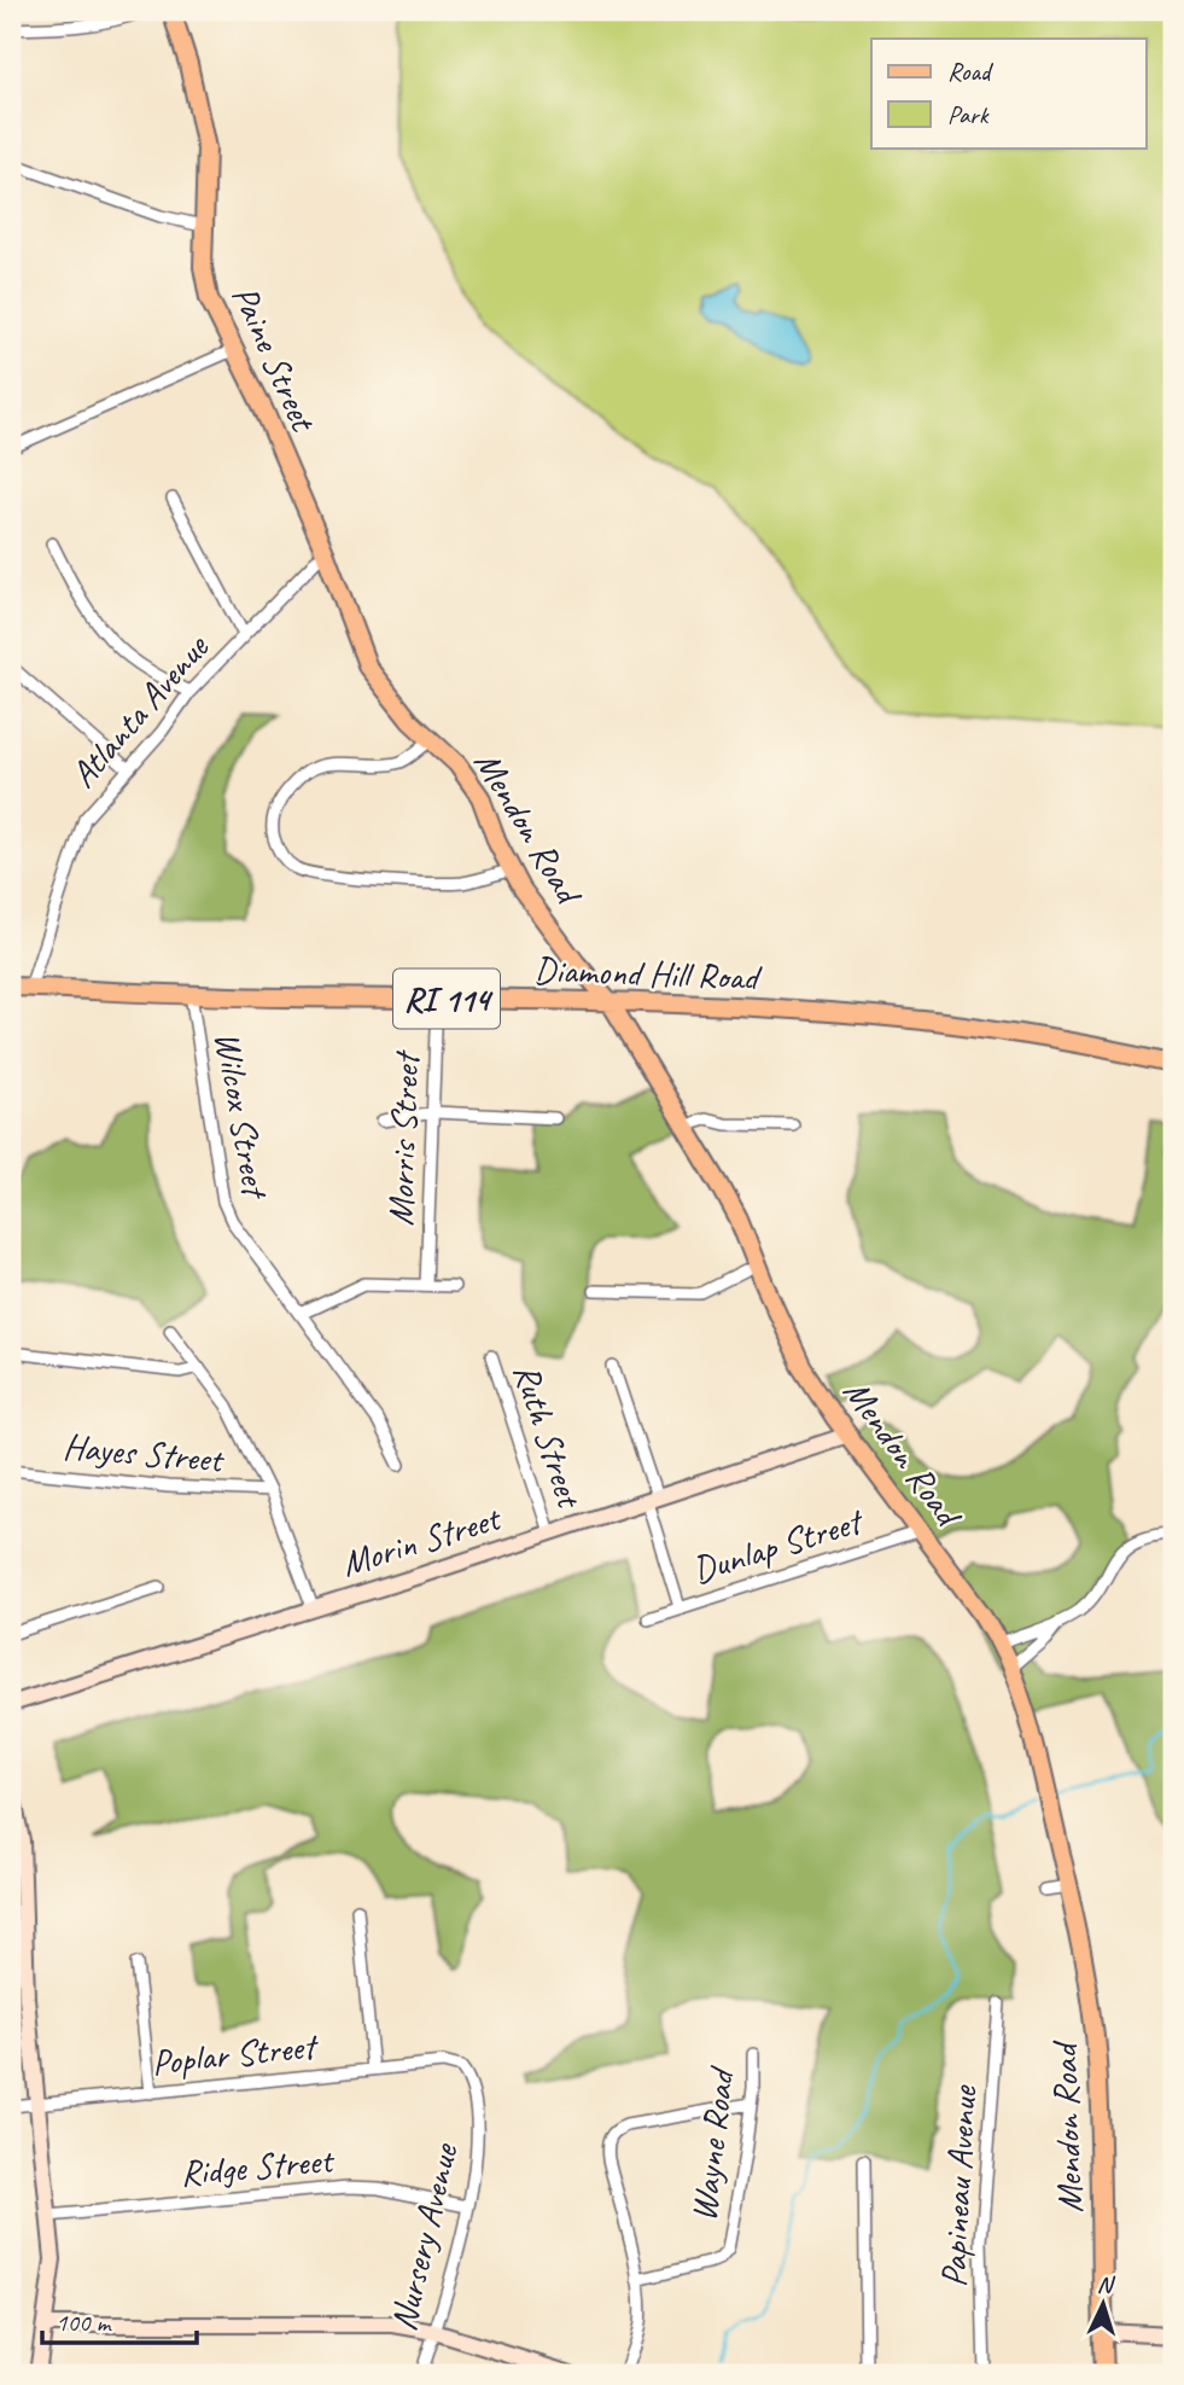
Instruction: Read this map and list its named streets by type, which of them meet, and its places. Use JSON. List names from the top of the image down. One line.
{"streets":{"main road":["Paine Street","Mendon Road","Diamond Hill Road","RI 114"],"street":["Atlanta Avenue","Wilcox Street","Morris Street","Ruth Street","Hayes Street","Morin Street","Dunlap Street","Poplar Street","Wayne Road","Ridge Street","Papineau Avenue","Nursery Avenue"]},"crossings":[["Paine Street","Atlanta Avenue"],["Paine Street","Mendon Road"],["Atlanta Avenue","Diamond Hill Road"],["Mendon Road","Diamond Hill Road"],["Mendon Road","Morin Street"],["Mendon Road","Dunlap Street"],["Diamond Hill Road","Wilcox Street"],["Diamond Hill Road","Morris Street"],["Ruth Street","Morin Street"],["Poplar Street","Nursery Avenue"],["Ridge Street","Nursery Avenue"]],"legend":["Road","Park"],"scale_bar":"100 m","north":"top"}
